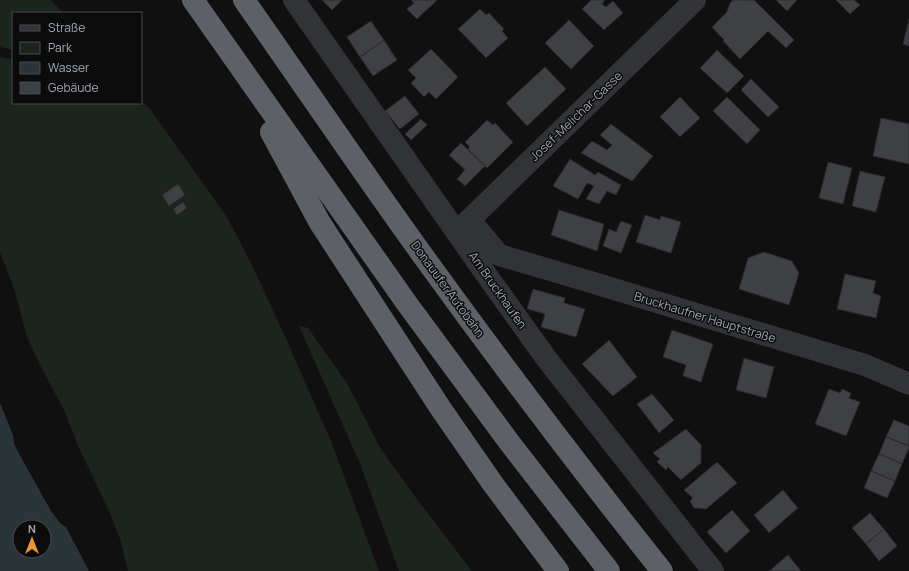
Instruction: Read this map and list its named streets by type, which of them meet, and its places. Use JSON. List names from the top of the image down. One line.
{"streets":{"highway":["Donauufer Autobahn"],"street":["Josef-Melichar-Gasse","Am Bruckhaufen","Bruckhaufner Hauptstraße"]},"crossings":[["Josef-Melichar-Gasse","Am Bruckhaufen"]],"legend":["Straße","Park","Wasser","Gebäude"],"north":"top"}
